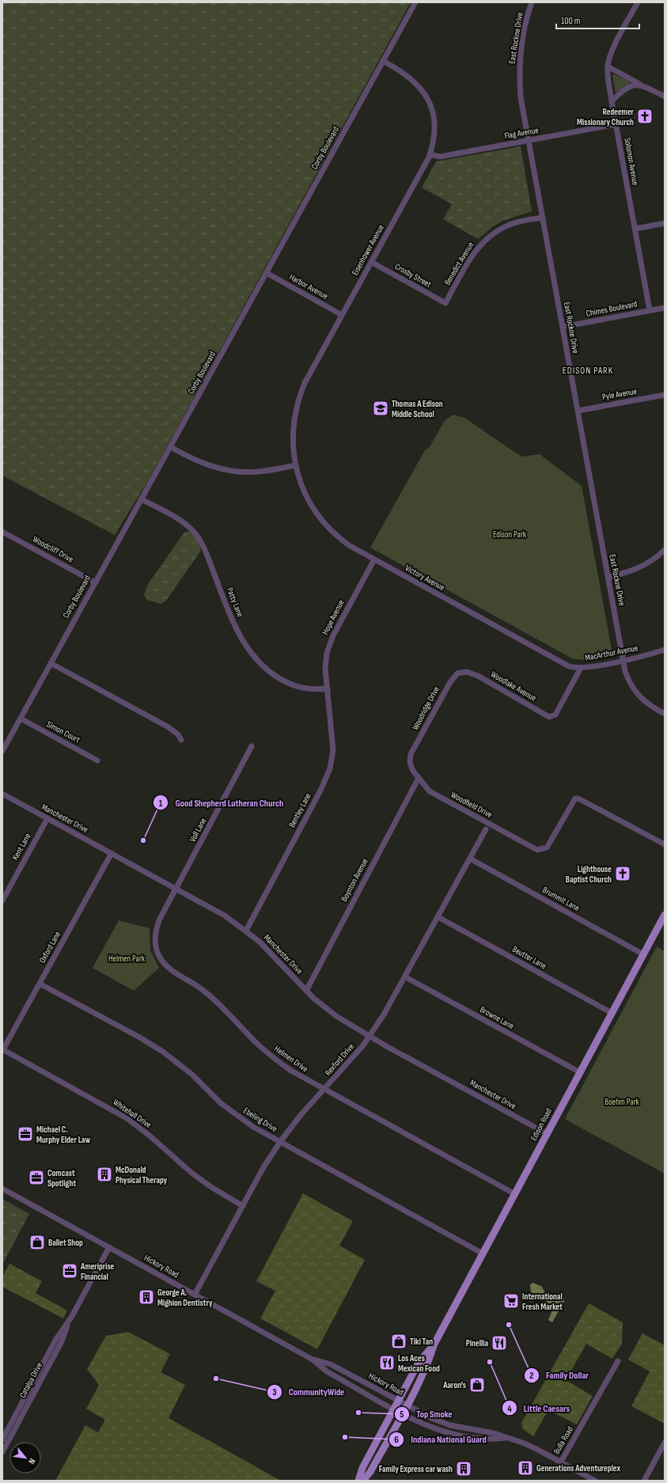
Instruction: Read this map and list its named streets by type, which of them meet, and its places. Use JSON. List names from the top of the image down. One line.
{"streets":{"main road":["Edison Road"],"street":["East Rockne Drive","Flag Avenue","Corby Boulevard","Solomon Avenue","Eisenhower Avenue","Benedict Avenue","Crosby Street","Harbor Avenue","Chimes Boulevard","Pyle Avenue","Woodcliff Drive","Victory Avenue","Patty Lane","Hope Avenue","MacArthur Avenue","Woodlake Avenue","Woodridge Drive","Simon Court","Woodfield Drive","Bentley Lane","Manchester Drive","Voll Lane","Kent Lane","Boynton Avenue","Brummit Lane","Oxford Lane","Beutter Lane","Browne Lane","Helmen Drive","Rexford Drive","Whitehall Drive","Ebeling Drive","Hickory Road","Catalpa Drive","Bulla Road"]},"crossings":[["East Rockne Drive","Flag Avenue"],["East Rockne Drive","Benedict Avenue"],["East Rockne Drive","Chimes Boulevard"],["East Rockne Drive","Pyle Avenue"],["East Rockne Drive","MacArthur Avenue"],["Flag Avenue","Solomon Avenue"],["Flag Avenue","Eisenhower Avenue"],["Corby Boulevard","Eisenhower Avenue"],["Corby Boulevard","Harbor Avenue"],["Corby Boulevard","Woodcliff Drive"],["Corby Boulevard","Patty Lane"],["Corby Boulevard","Simon Court"],["Solomon Avenue","Chimes Boulevard"],["Eisenhower Avenue","Crosby Street"],["Eisenhower Avenue","Harbor Avenue"],["Eisenhower Avenue","Victory Avenue"],["Benedict Avenue","Crosby Street"],["Victory Avenue","Hope Avenue"],["Victory Avenue","MacArthur Avenue"],["Patty Lane","Hope Avenue"],["Patty Lane","Bentley Lane"],["Hope Avenue","Bentley Lane"],["MacArthur Avenue","Woodlake Avenue"],["Woodlake Avenue","Woodridge Drive"],["Woodridge Drive","Woodfield Drive"],["Woodfield Drive","Boynton Avenue"],["Bentley Lane","Manchester Drive"],["Manchester Drive","Voll Lane"],["Manchester Drive","Kent Lane"],["Manchester Drive","Boynton Avenue"],["Manchester Drive","Oxford Lane"],["Manchester Drive","Helmen Drive"],["Manchester Drive","Rexford Drive"],["Manchester Drive","Edison Road"],["Voll Lane","Helmen Drive"],["Brummit Lane","Rexford Drive"],["Brummit Lane","Edison Road"],["Oxford Lane","Whitehall Drive"],["Oxford Lane","Ebeling Drive"],["Beutter Lane","Rexford Drive"],["Beutter Lane","Edison Road"],["Browne Lane","Rexford Drive"],["Browne Lane","Edison Road"],["Helmen Drive","Rexford Drive"],["Helmen Drive","Edison Road"],["Rexford Drive","Whitehall Drive"],["Rexford Drive","Ebeling Drive"],["Rexford Drive","Hickory Road"],["Ebeling Drive","Edison Road"],["Edison Road","Hickory Road"],["Hickory Road","Catalpa Drive"],["Hickory Road","Bulla Road"]],"districts":["EDISON PARK"],"parks":["Edison Park","Helmen Park","Boehm Park"],"places":{"church":["Redeemer Missionary Church","Lighthouse Baptist Church"],"school or university":["Thomas A Edison Middle School"],"other":["Good Shepherd Lutheran Church","Family Dollar","Little Caesars","CommunityWide","Top Smoke","Indiana National Guard"],"office":["Michael C. Murphy Elder Law","Comcast Spotlight","Ameriprise Financial"],"building":["McDonald Physical Therapy","George A. Mighion Dentistry","Generations Adventureplex","Family Express car wash"],"shop":["Ballet Shop","Tiki Tan","Aaron's"],"supermarket":["International Fresh Market"],"restaurant":["Pinellia","Los Aces Mexican Food"]},"scale_bar":"100 m","north":"bottom right"}
